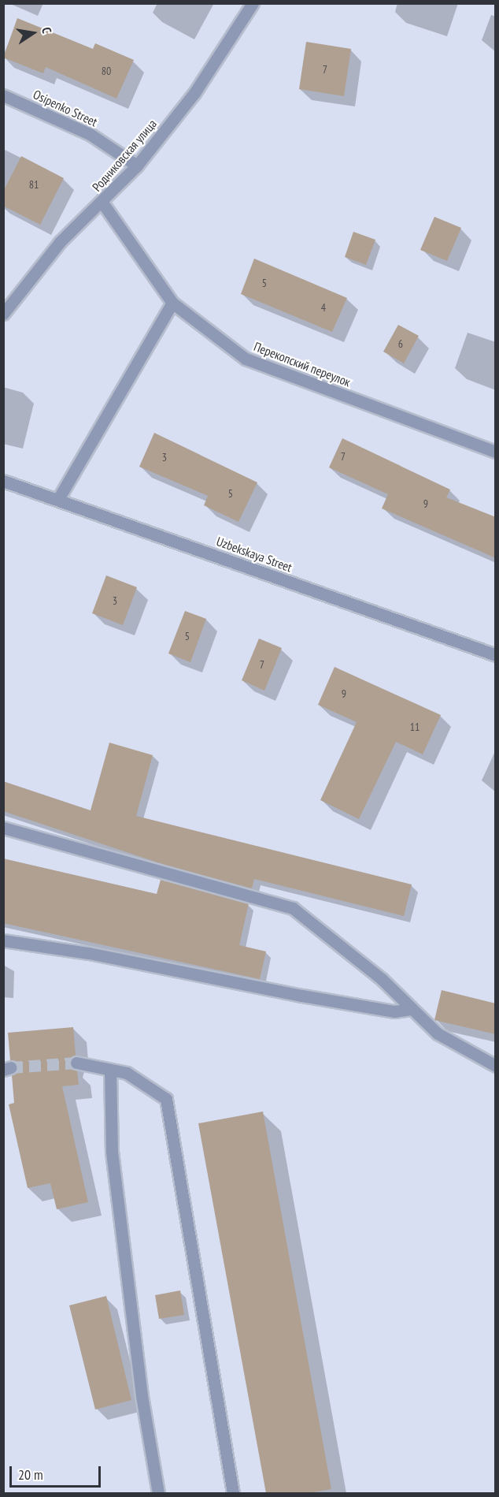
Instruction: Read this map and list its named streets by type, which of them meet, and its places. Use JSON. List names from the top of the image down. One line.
{"streets":{"street":["Osipenko Street","Родниковская улица","Перекопский переулок","Uzbekskaya Street"]},"crossings":[["Osipenko Street","Родниковская улица"],["Родниковская улица","Перекопский переулок"]],"house_numbers":["7","80","81","5","4","6","7","3","5","9","3","5","7","9","11"],"scale_bar":"20 m","north":"right"}
